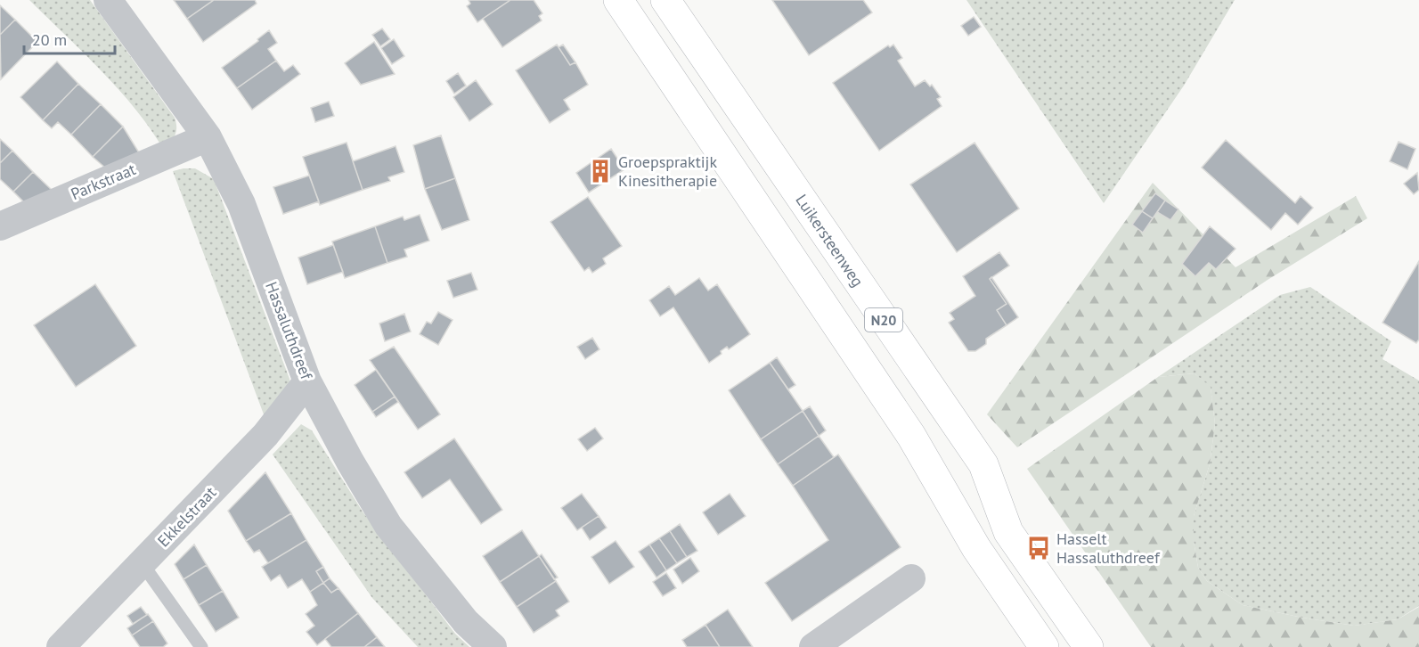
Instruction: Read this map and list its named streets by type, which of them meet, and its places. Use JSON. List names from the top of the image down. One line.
{"streets":{"main road":["Luikersteenweg","N20"],"street":["Parkstraat","Hassaluthdreef","Ekkelstraat"]},"crossings":[["Parkstraat","Hassaluthdreef"],["Hassaluthdreef","Ekkelstraat"]],"places":{"building":["Groepspraktijk Kinesitherapie"],"bus stop":["Hasselt Hassaluthdreef"]},"scale_bar":"20 m"}
